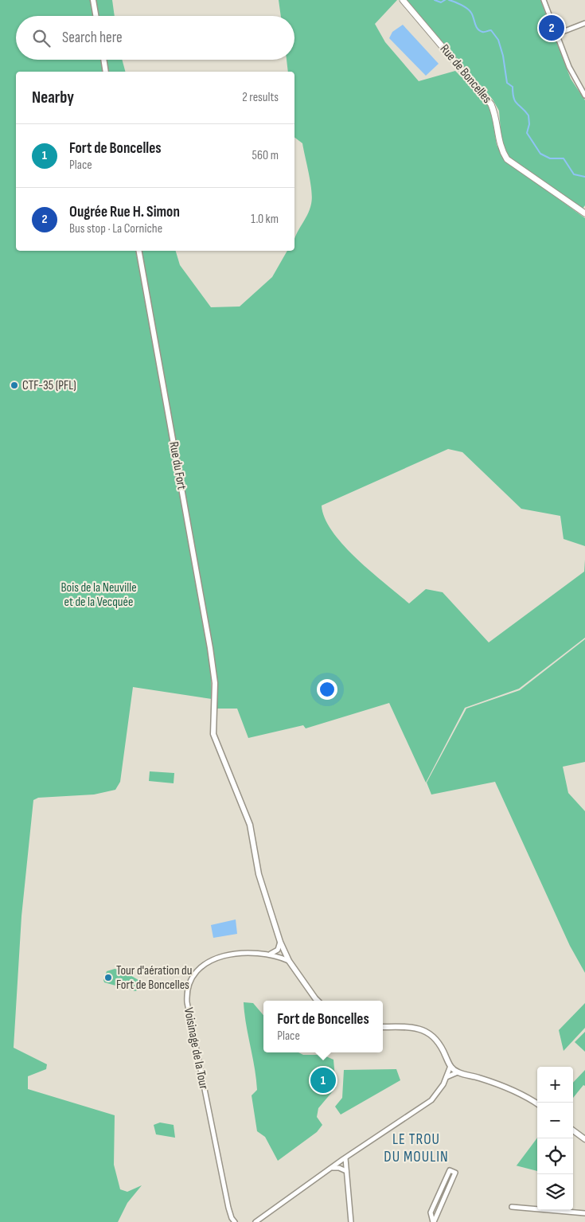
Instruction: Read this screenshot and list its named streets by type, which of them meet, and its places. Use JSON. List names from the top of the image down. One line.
{"streets":{"main road":["Rue de Boncelles"],"street":["Rue du Fort","Voisinage de la Tour"]},"crossings":[["Rue du Fort","Voisinage de la Tour"]],"districts":["LE TROU DU MOULIN"],"parks":["Bois de la Neuville et de la Vecquée"],"places":["CTF-35 (PFL)","Tour d'aération du Fort de Boncelles"],"page":{"pins":["2","1"],"search":"Search here","heading":["Nearby","2 results"],"list":[{"mark":"1","name":"Fort de Boncelles","note":"Place","value":"560 m"},{"mark":"2","name":"Ougrée Rue H. Simon","note":"Bus stop · La Corniche","value":"1.0 km"}],"popup":["Fort de Boncelles","Place"],"map_buttons":["+","−"]}}
